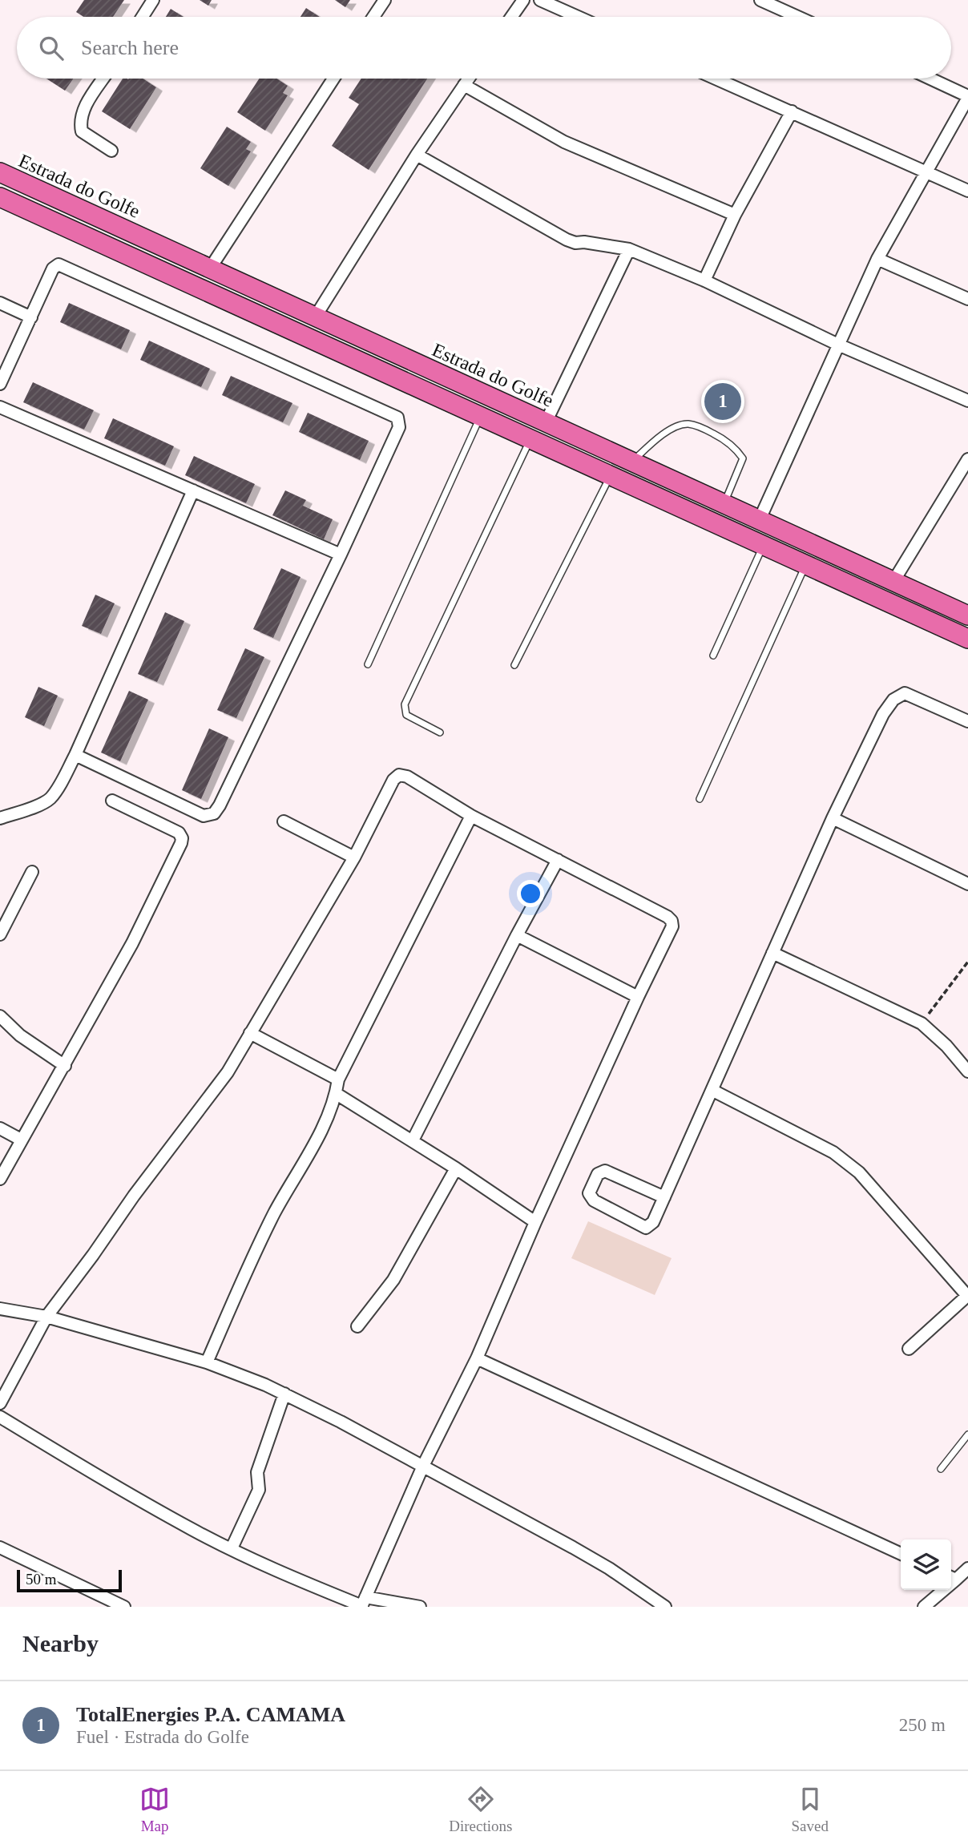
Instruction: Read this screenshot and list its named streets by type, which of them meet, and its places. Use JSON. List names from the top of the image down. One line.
{"streets":{"highway":["Estrada do Golfe"]},"scale_bar":"50 m","page":{"search":"Search here","pins":"1","scale":"50 m","heading":"Nearby","list":[{"mark":"1","name":"TotalEnergies P.A. CAMAMA","note":"Fuel · Estrada do Golfe","value":"250 m"}],"nav":["Map","Directions","Saved"]}}
